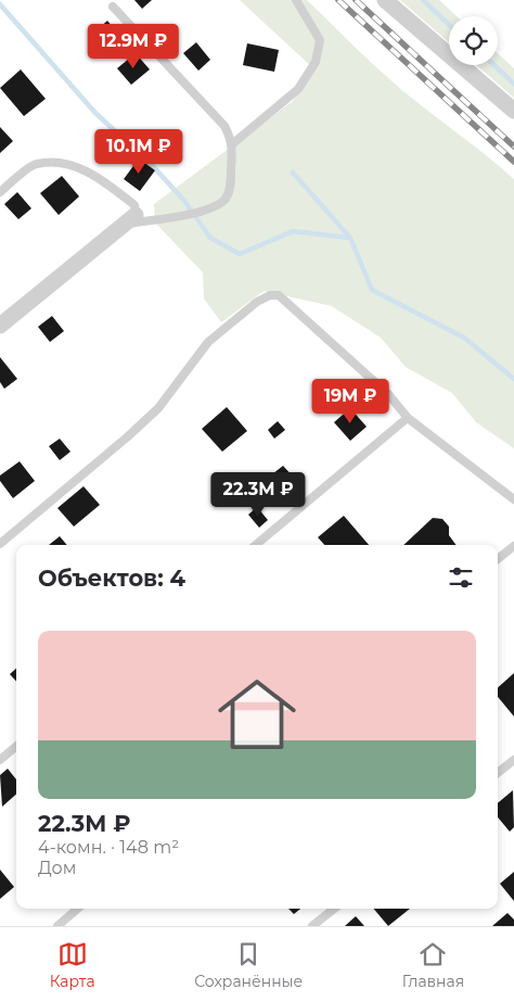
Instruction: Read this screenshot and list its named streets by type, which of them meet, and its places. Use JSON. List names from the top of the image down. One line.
{"page":{"price":["12.9M ₽","10.1M ₽","19M ₽","22.3M ₽"],"heading":"Объектов: 4","list":[{"name":"22.3M ₽","note":"4-комн. · 148 m² · Дом"}],"tabs":["Карта","Сохранённые","Главная"]}}
